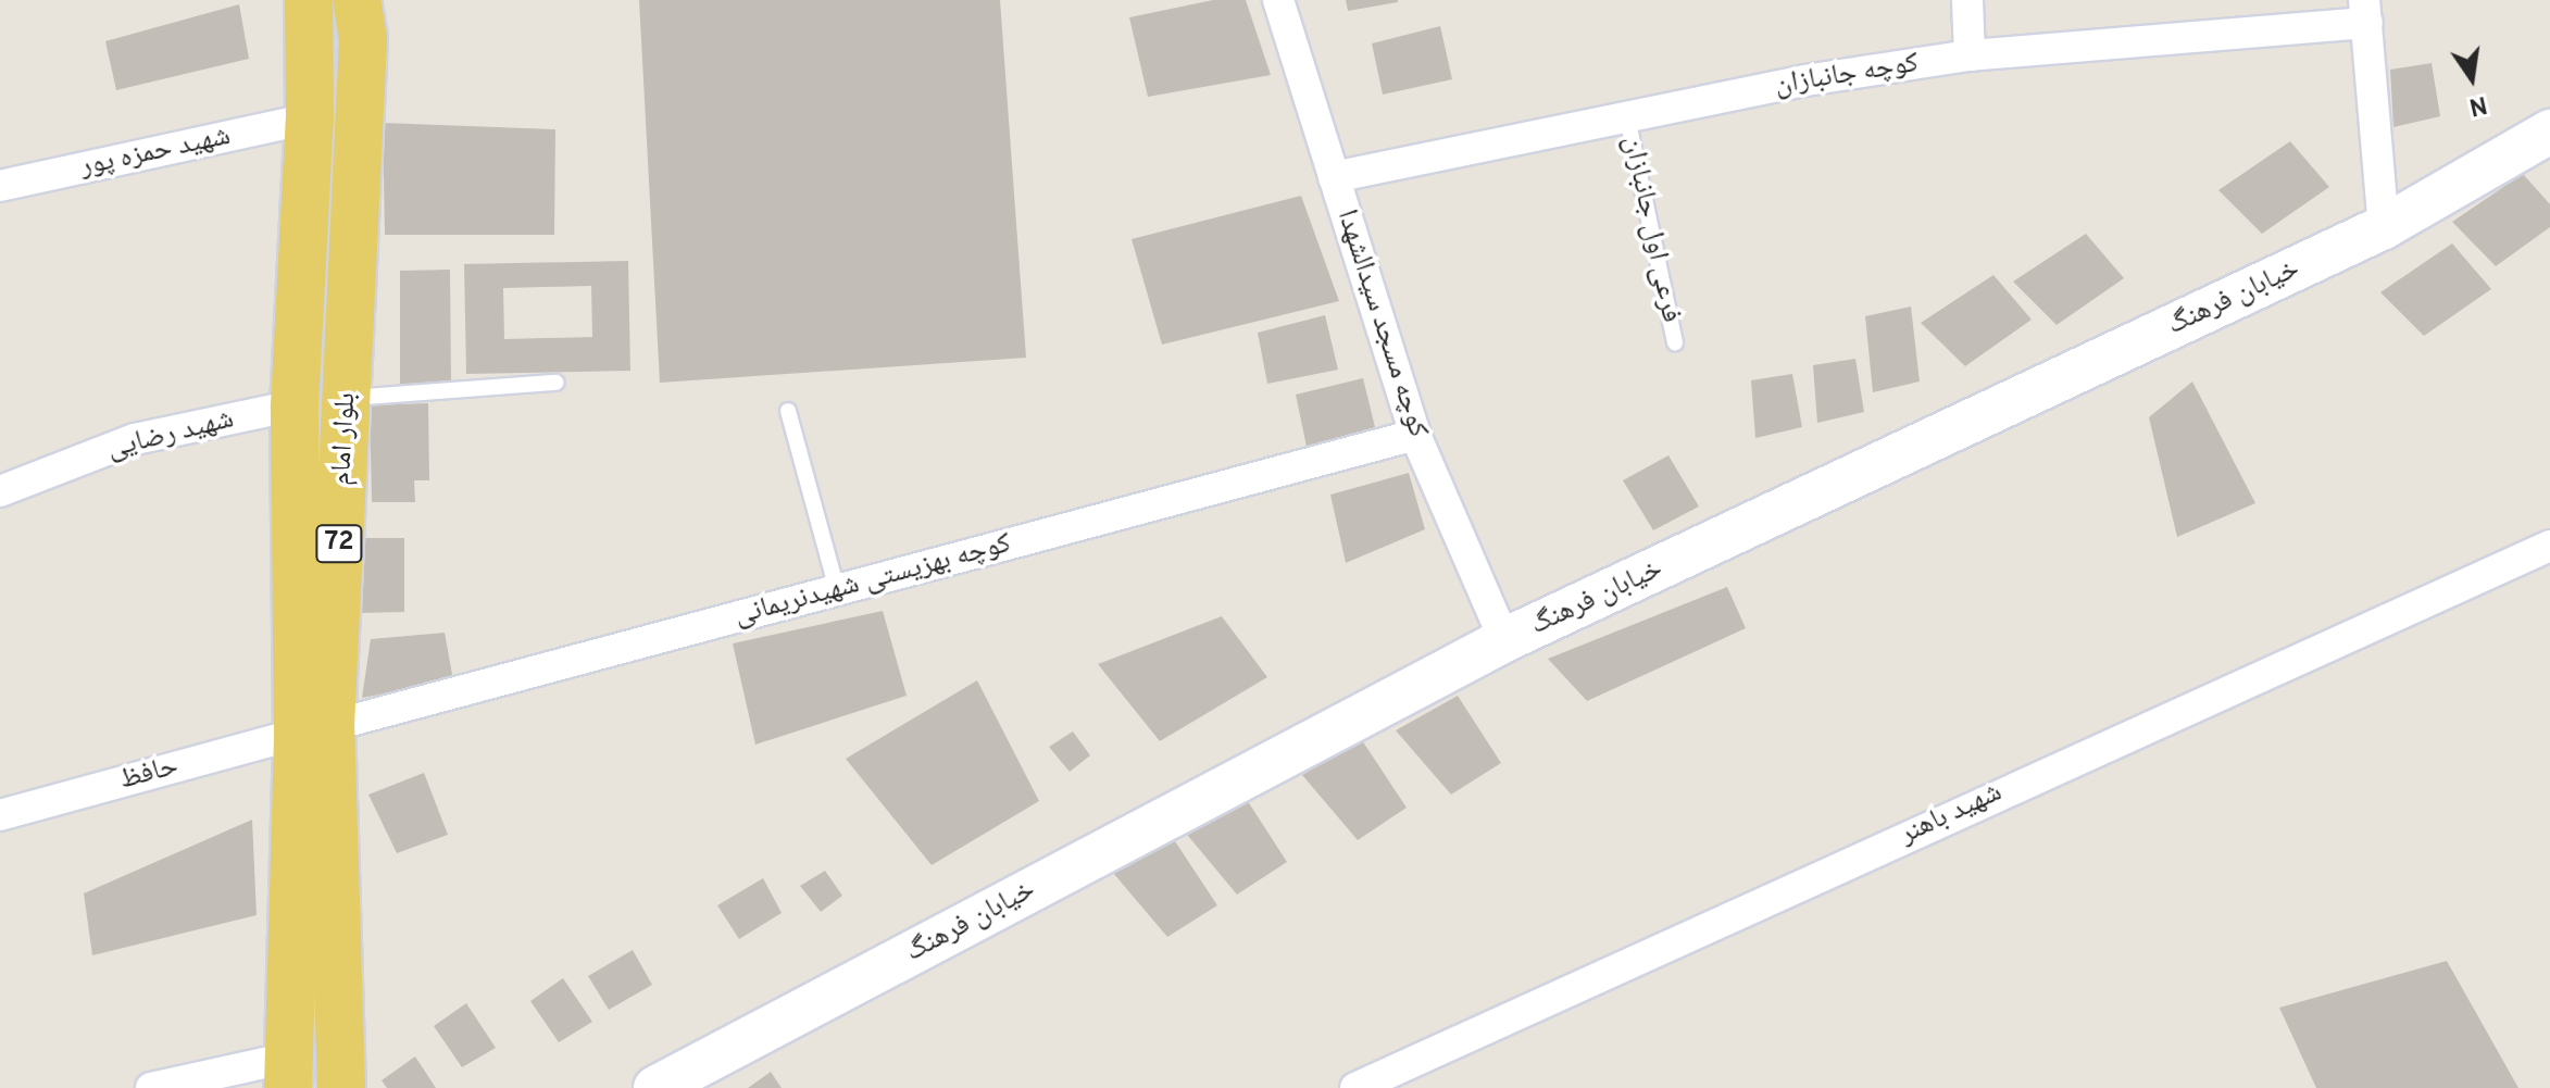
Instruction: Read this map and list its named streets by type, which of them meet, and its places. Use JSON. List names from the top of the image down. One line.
{"streets":{"main road":["خیابان فرهنگ","بلوار امام","72"],"street":["کوچه جانبازان","شهید حمزه پور","کوچه مسجد سیدالشهدا","شهید رضایی","کوچه بهزیستی شهیدنریمانی","حافظ","شهید باهنر"],"lane":["فرعی اول جانبازان"]},"crossings":[["کوچه جانبازان","فرعی اول جانبازان"],["کوچه جانبازان","کوچه مسجد سیدالشهدا"],["شهید حمزه پور","بلوار امام"],["خیابان فرهنگ","کوچه مسجد سیدالشهدا"],["کوچه مسجد سیدالشهدا","کوچه بهزیستی شهیدنریمانی"],["شهید رضایی","بلوار امام"],["بلوار امام","کوچه بهزیستی شهیدنریمانی"],["بلوار امام","حافظ"],["کوچه بهزیستی شهیدنریمانی","حافظ"]],"north":"bottom"}
